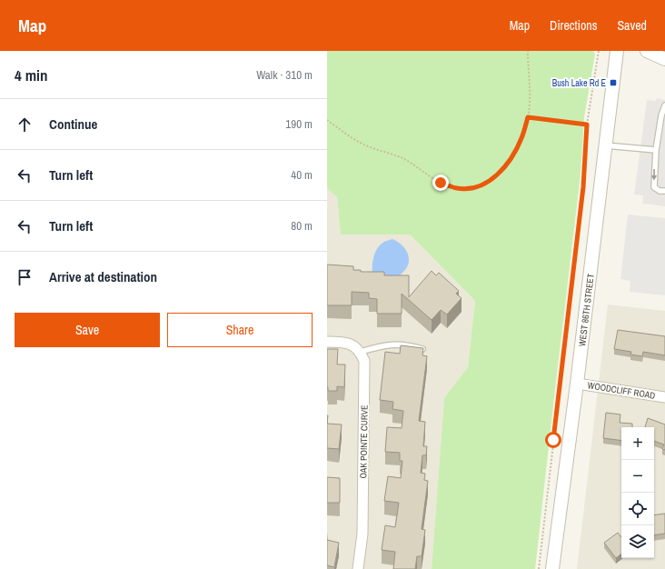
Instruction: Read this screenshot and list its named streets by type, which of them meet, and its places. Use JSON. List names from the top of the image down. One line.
{"streets":{"street":["WEST 86TH STREET","WOODCLIFF ROAD","OAK POINTE CURVE"]},"crossings":[["WEST 86TH STREET","WOODCLIFF ROAD"]],"places":{"transit":["Bush Lake Rd E"]},"page":{"header":"Map","nav":["Map","Directions","Saved"],"heading":["4 min","Walk · 310 m"],"list":[["Continue","190 m"],["Turn left","40 m"],["Turn left","80 m"],"Arrive at destination"],"buttons":["Save","Share"],"map_buttons":["+","−"]}}
